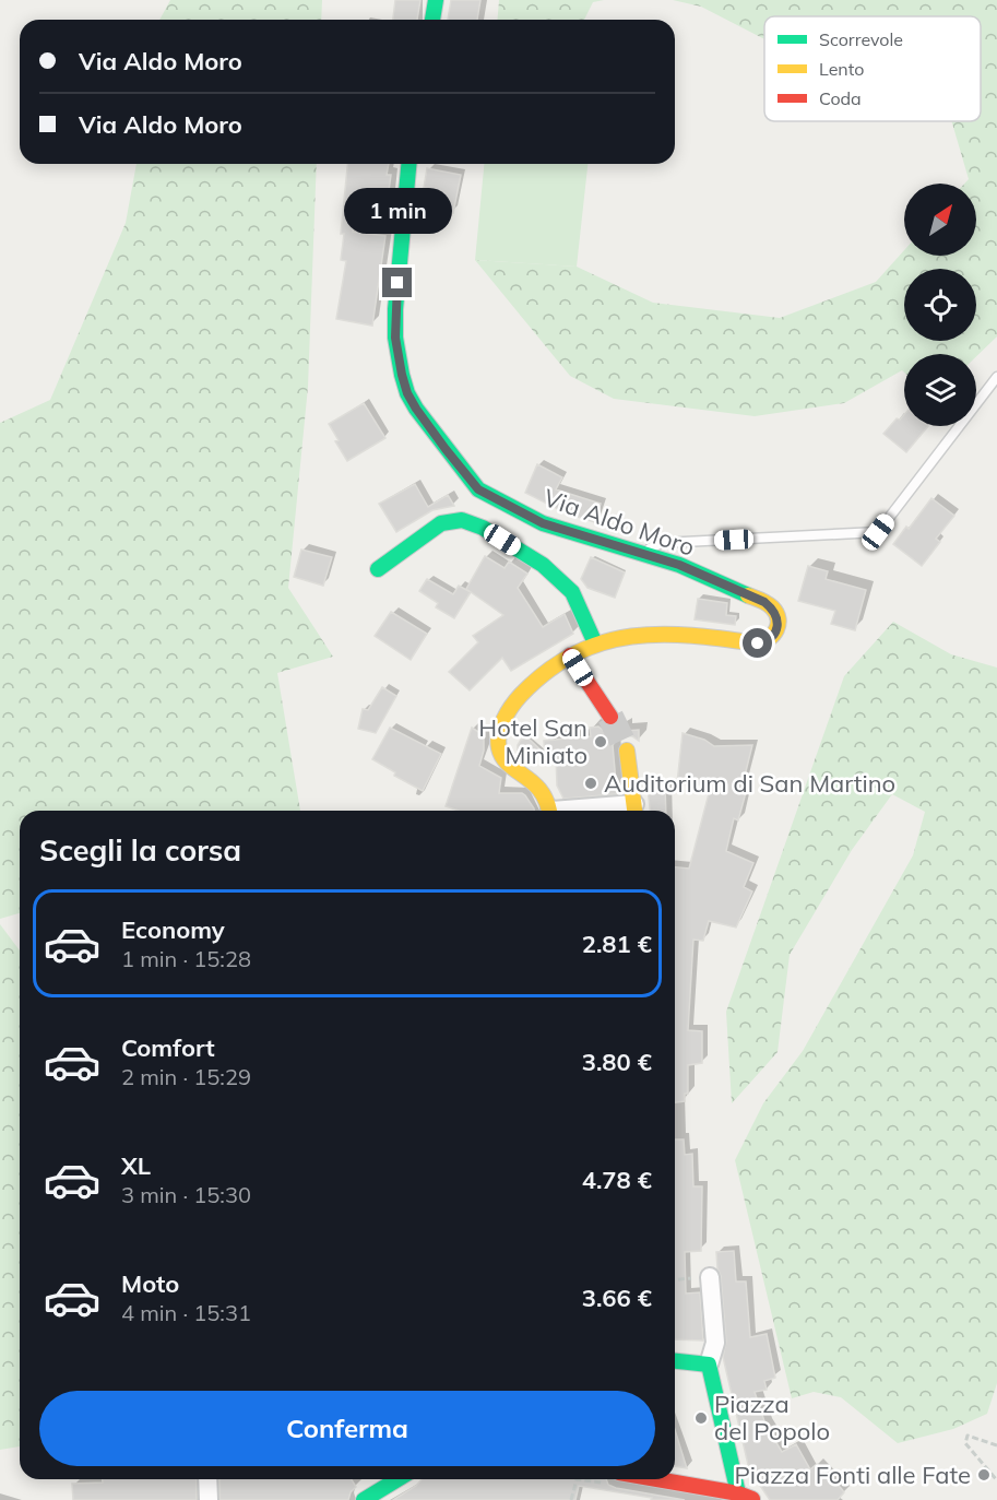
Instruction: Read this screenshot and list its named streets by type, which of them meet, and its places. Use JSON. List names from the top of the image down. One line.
{"streets":{"main road":["Via Aldo Moro"]},"places":["Hotel San Miniato","Auditorium di San Martino","Piazza del Popolo","Piazza Fonti alle Fate"],"legend":["Scorrevole","Lento","Coda"],"north":"top right","page":{"banner":["Via Aldo Moro","Via Aldo Moro"],"bubble":"1 min","heading":"Scegli la corsa","list":[{"name":"Economy","note":"1 min · 15:28","value":"2.81 €"},{"name":"Comfort","note":"2 min · 15:29","value":"3.80 €"},{"name":"XL","note":"3 min · 15:30","value":"4.78 €"},{"name":"Moto","note":"4 min · 15:31","value":"3.66 €"}],"buttons":"Conferma"}}
